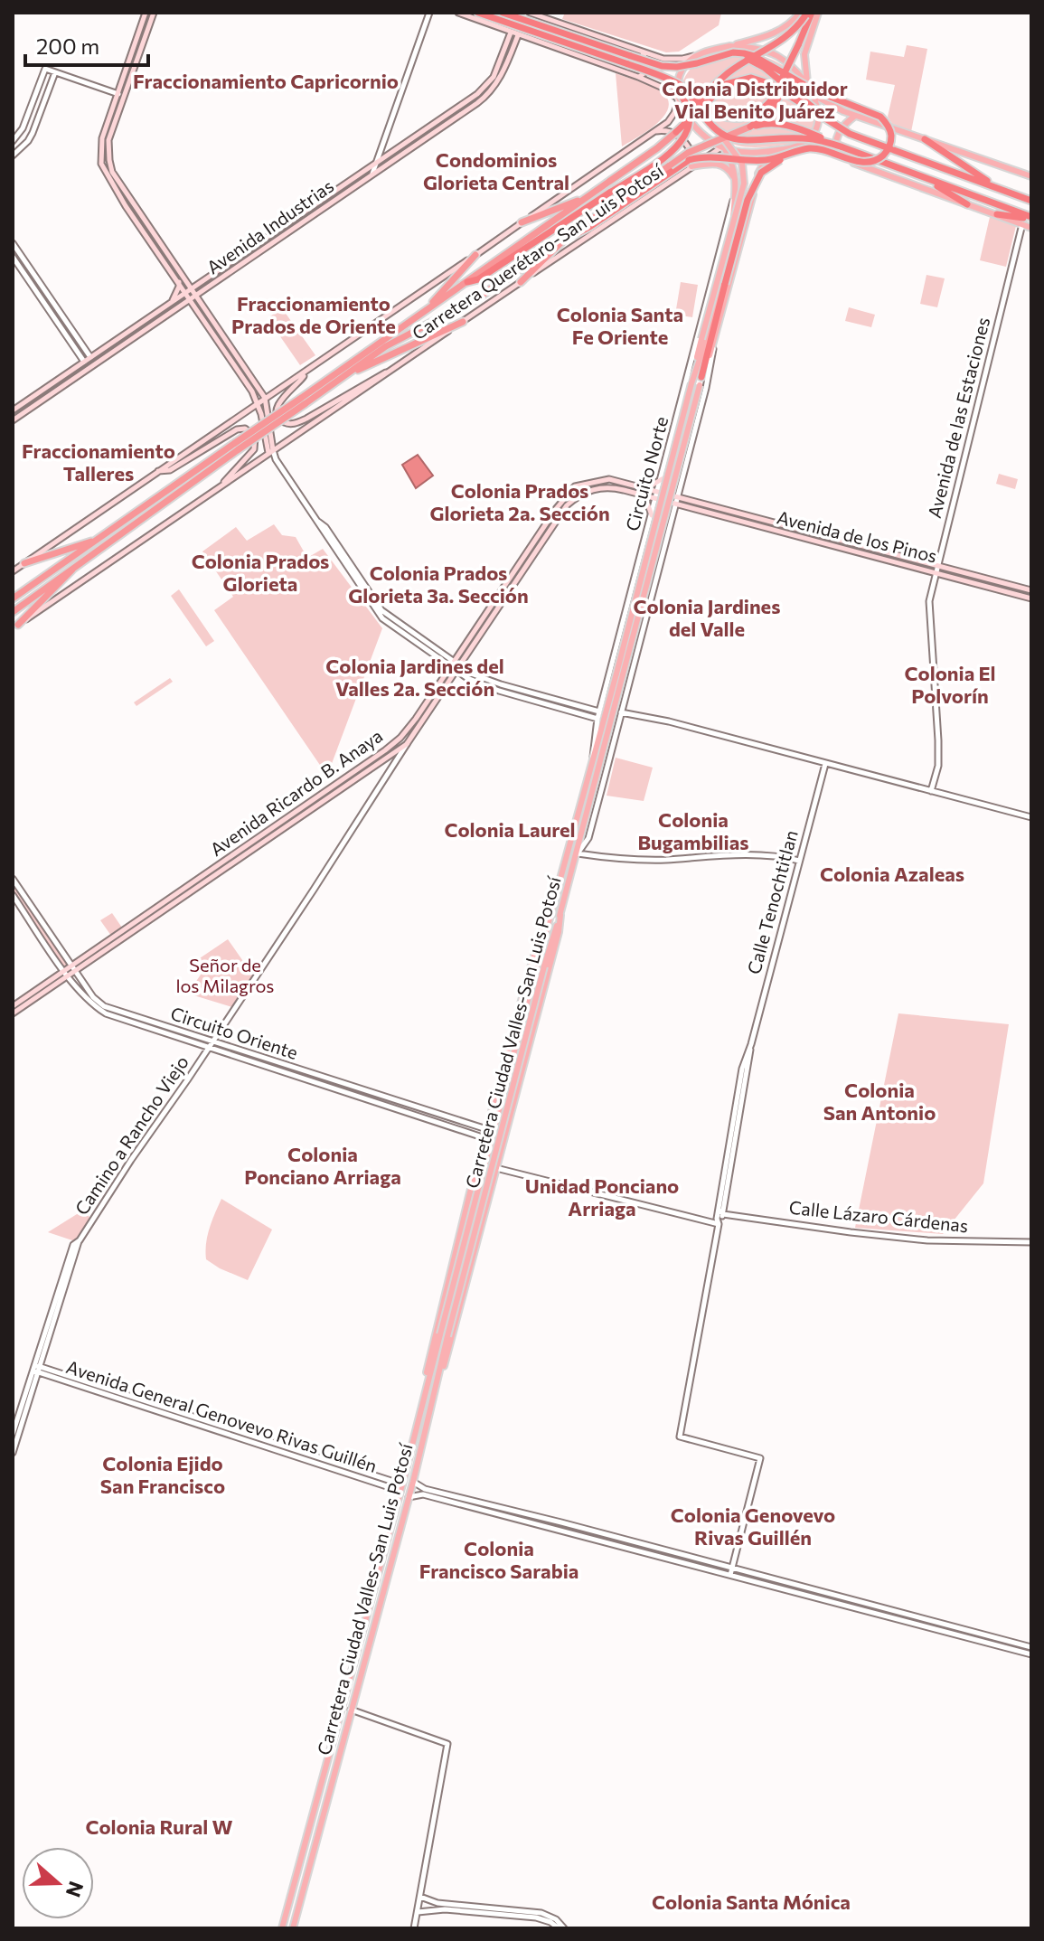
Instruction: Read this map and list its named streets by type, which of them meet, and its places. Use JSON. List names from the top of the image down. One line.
{"streets":{"main road":["Avenida Industrias","Carretera Querétaro-San Luis Potosí","Avenida de los Pinos","Avenida Ricardo B. Anaya","Carretera Ciudad Valles-San Luis Potosí"],"street":["Avenida de las Estaciones","Circuito Norte","Calle Tenochtitlan","Circuito Oriente","Camino a Rancho Viejo","Calle Lázaro Cárdenas","Avenida General Genovevo Rivas Guillén"]},"crossings":[["Carretera Querétaro-San Luis Potosí","Carretera Ciudad Valles-San Luis Potosí"],["Avenida de las Estaciones","Avenida de los Pinos"],["Circuito Norte","Avenida de los Pinos"],["Circuito Norte","Avenida Ricardo B. Anaya"],["Circuito Norte","Carretera Ciudad Valles-San Luis Potosí"],["Avenida de los Pinos","Avenida Ricardo B. Anaya"],["Avenida Ricardo B. Anaya","Circuito Oriente"],["Avenida Ricardo B. Anaya","Camino a Rancho Viejo"],["Calle Tenochtitlan","Calle Lázaro Cárdenas"],["Circuito Oriente","Camino a Rancho Viejo"],["Camino a Rancho Viejo","Avenida General Genovevo Rivas Guillén"]],"districts":["Fraccionamiento Capricornio","Colonia Distribuidor Vial Benito Juárez","Condominios Glorieta Central","Fraccionamiento Prados de Oriente","Colonia Santa Fe Oriente","Fraccionamiento Talleres","Colonia Prados Glorieta 2a. Sección","Colonia Prados Glorieta","Colonia Prados Glorieta 3a. Sección","Colonia Jardines del Valle","Colonia Jardines del Valles 2a. Sección","Colonia El Polvorín","Colonia Bugambilias","Colonia Laurel","Colonia Azaleas","Colonia San Antonio","Colonia Ponciano Arriaga","Unidad Ponciano Arriaga","Colonia Ejido San Francisco","Colonia Genovevo Rivas Guillén","Colonia Francisco Sarabia","Colonia Rural W","Colonia Santa Mónica"],"parks":["Señor de los Milagros"],"scale_bar":"200 m","north":"right"}
